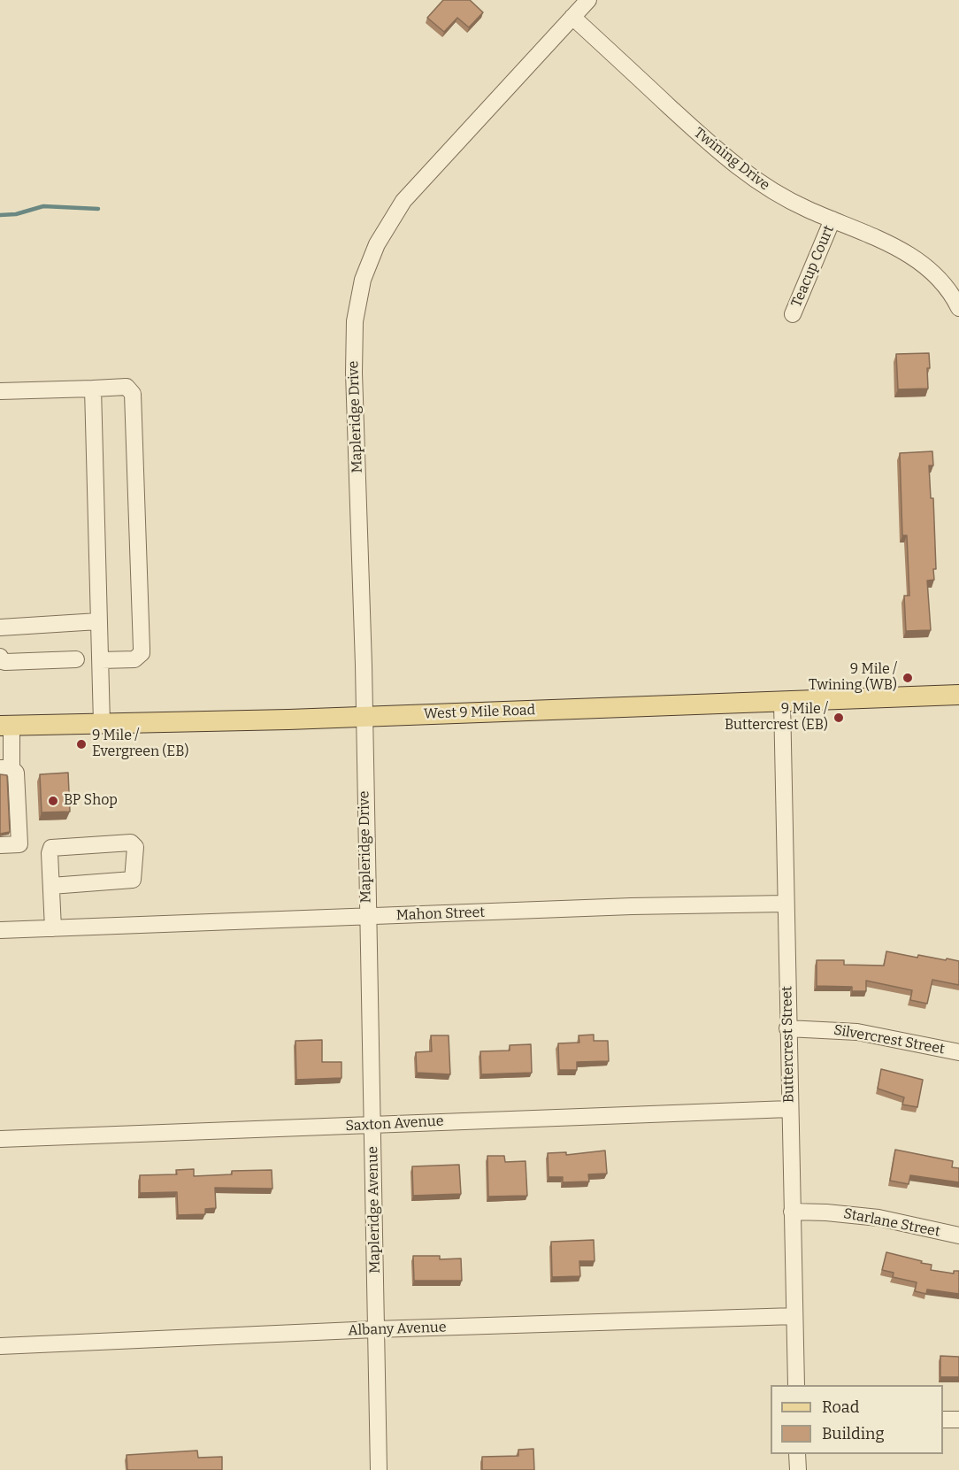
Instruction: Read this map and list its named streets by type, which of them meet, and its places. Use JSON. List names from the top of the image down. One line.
{"streets":{"main road":["West 9 Mile Road"],"street":["Twining Drive","Teacup Court","Mapleridge Drive","Mahon Street","Silvercrest Street","Buttercrest Street","Saxton Avenue","Mapleridge Avenue","Starlane Street","Albany Avenue"]},"crossings":[["Twining Drive","Teacup Court"],["Twining Drive","Mapleridge Drive"],["Mapleridge Drive","West 9 Mile Road"],["Mapleridge Drive","Mahon Street"],["Mapleridge Drive","Mapleridge Avenue"],["West 9 Mile Road","Buttercrest Street"],["Mahon Street","Buttercrest Street"],["Mahon Street","Mapleridge Avenue"],["Silvercrest Street","Buttercrest Street"],["Buttercrest Street","Saxton Avenue"],["Buttercrest Street","Starlane Street"],["Buttercrest Street","Albany Avenue"],["Saxton Avenue","Mapleridge Avenue"],["Mapleridge Avenue","Albany Avenue"]],"places":["9 Mile / Twining (WB)","9 Mile / Buttercrest (EB)","9 Mile / Evergreen (EB)","BP Shop"],"legend":["Road","Building"]}
